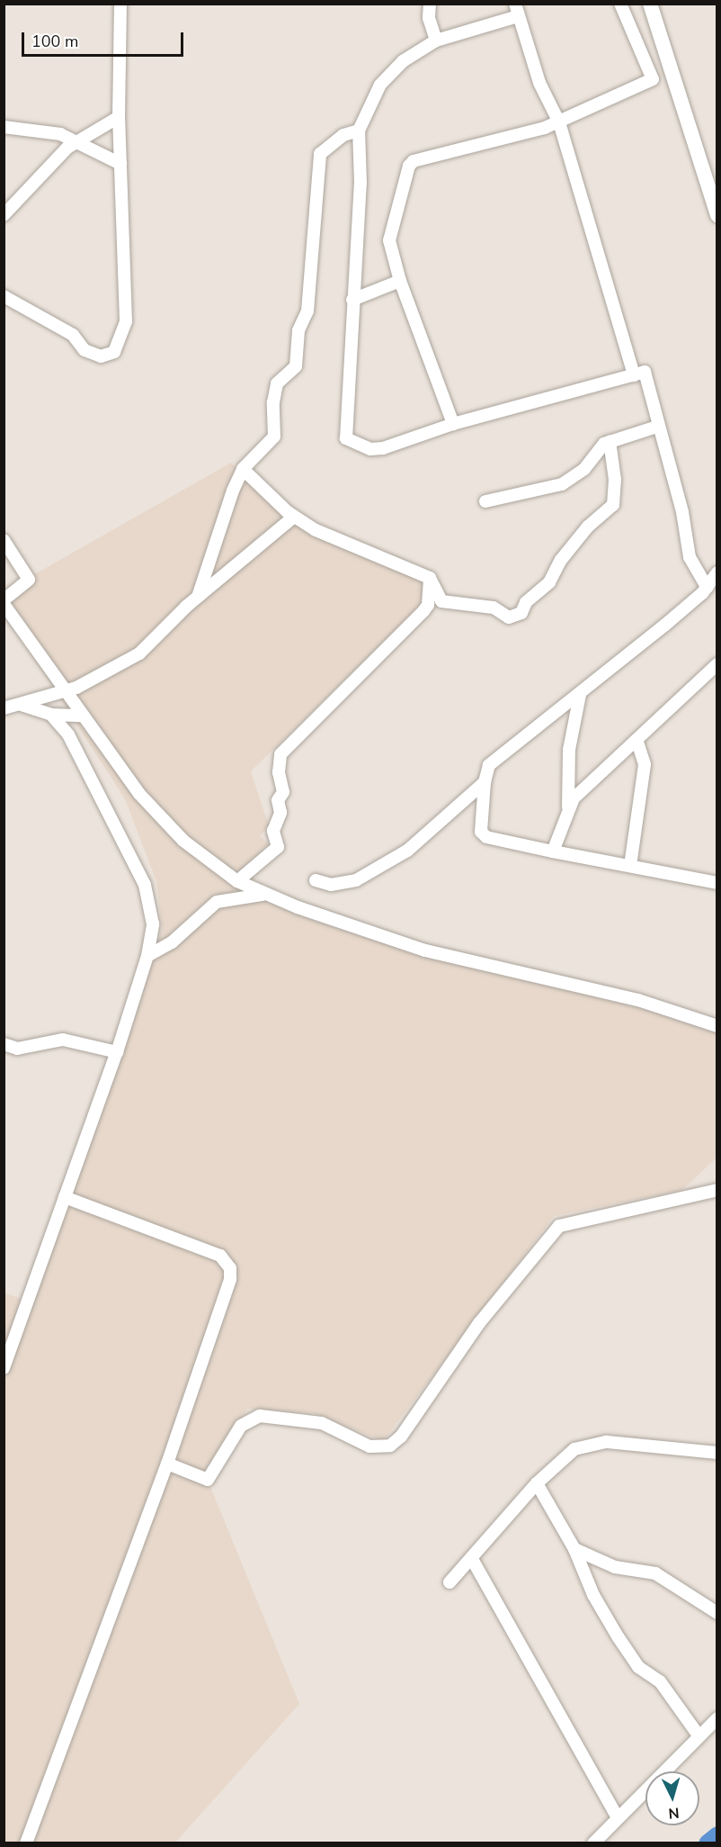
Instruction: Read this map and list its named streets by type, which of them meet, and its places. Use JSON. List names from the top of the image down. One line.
{"scale_bar":"100 m","north":"bottom"}
